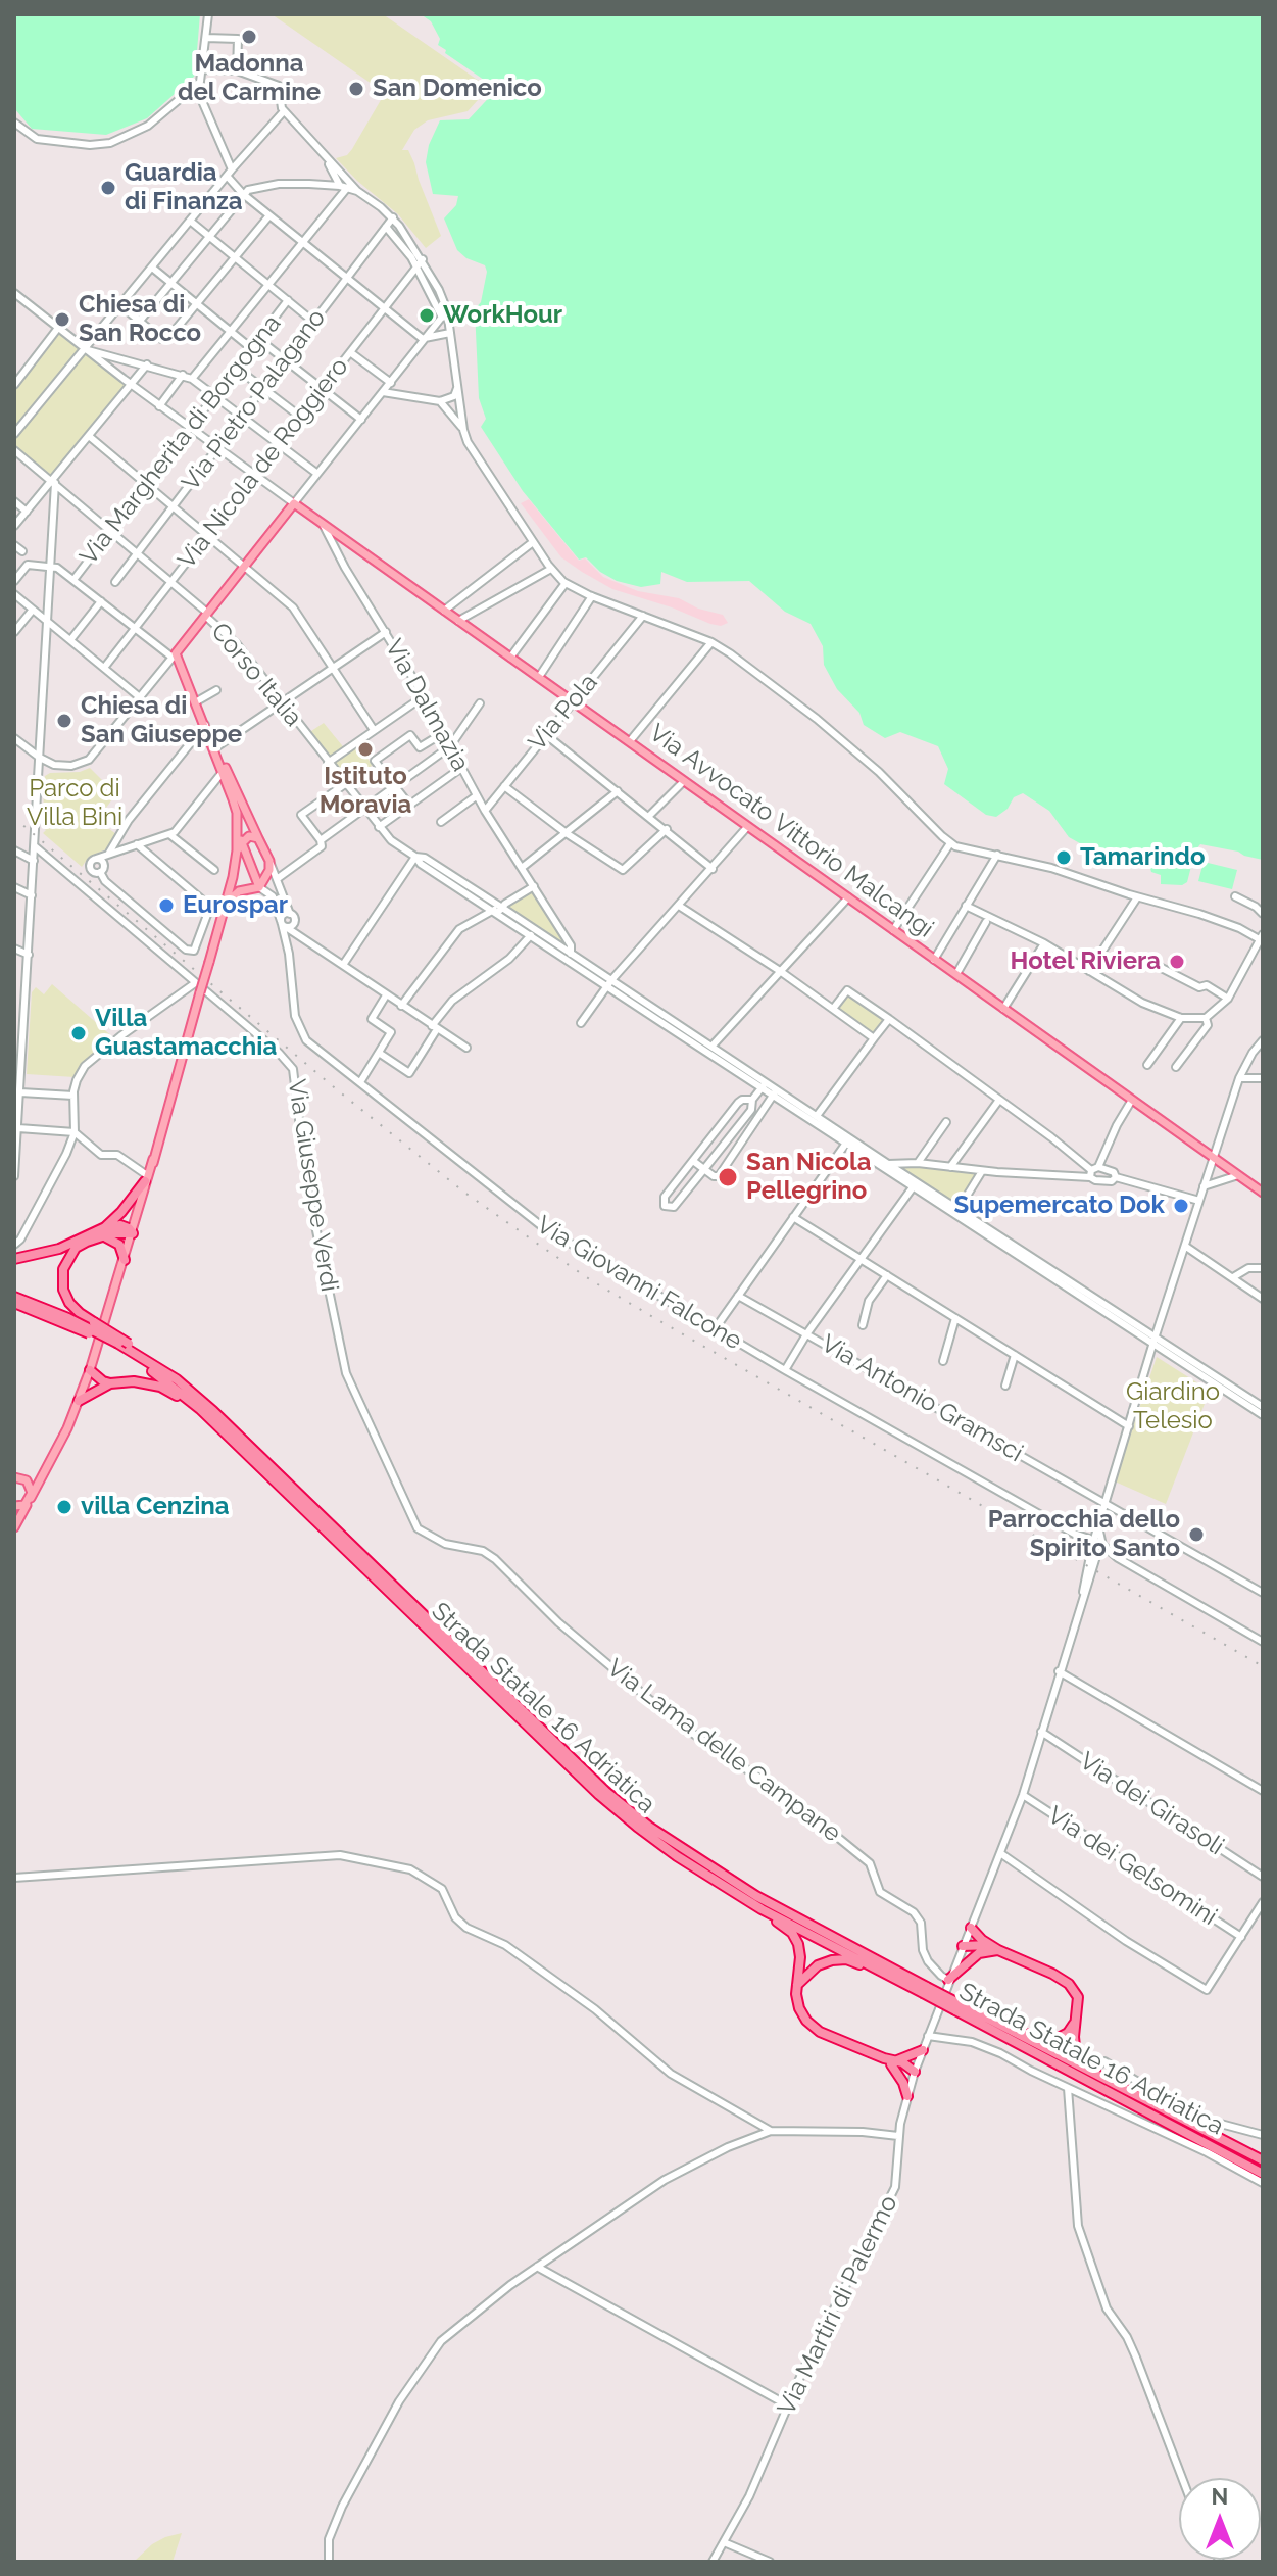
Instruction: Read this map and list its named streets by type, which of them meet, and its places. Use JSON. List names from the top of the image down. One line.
{"streets":{"highway":["Strada Statale 16 Adriatica"],"main road":["Via Avvocato Vittorio Malcangi"],"street":["Via Pietro Palagano","Via Margherita di Borgogna","Via Nicola de Roggiero","Corso Italia","Via Dalmazia","Via Pola","Via Giuseppe Verdi","Via Giovanni Falcone","Via Antonio Gramsci","Via Lama delle Campane","Via dei Girasoli","Via dei Gelsomini","Via Martiri di Palermo"]},"crossings":[["Via Pietro Palagano","Corso Italia"],["Via Margherita di Borgogna","Corso Italia"],["Via Nicola de Roggiero","Corso Italia"],["Via Dalmazia","Via Pola"],["Via Dalmazia","Via Avvocato Vittorio Malcangi"],["Via Pola","Via Avvocato Vittorio Malcangi"],["Via Giuseppe Verdi","Via Lama delle Campane"],["Via Lama delle Campane","Via Martiri di Palermo"]],"parks":["Parco di Villa Bini","Giardino Telesio"],"places":["Madonna del Carmine","San Domenico","Guardia di Finanza","WorkHour","Chiesa di San Rocco","Chiesa di San Giuseppe","Istituto Moravia","Tamarindo","Eurospar","Hotel Riviera","Villa Guastamacchia","San Nicola Pellegrino","Supemercato Dok","villa Cenzina","Parrocchia dello Spirito Santo"],"north":"top"}
